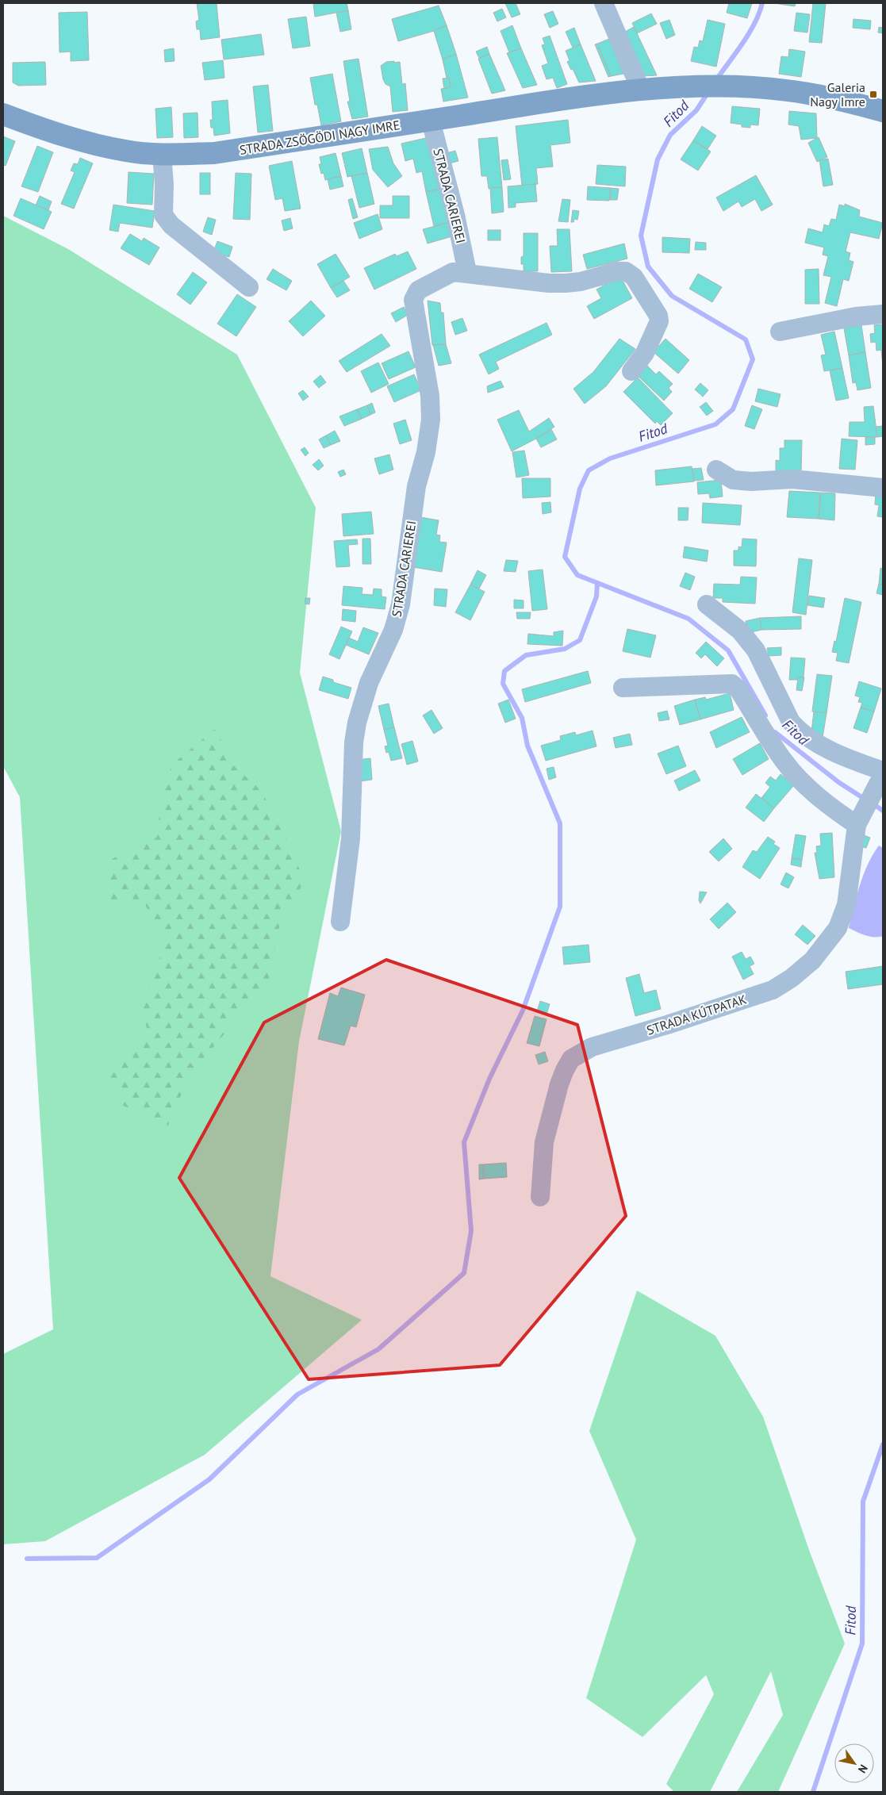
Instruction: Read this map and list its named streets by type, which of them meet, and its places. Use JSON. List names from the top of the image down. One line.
{"streets":{"main road":["STRADA ZSÖGÖDI NAGY IMRE"],"street":["STRADA CARIEREI","STRADA KÚTPATAK"]},"crossings":[["STRADA ZSÖGÖDI NAGY IMRE","STRADA CARIEREI"]],"water":["Fitod"],"places":{"transit":["Galeria Nagy Imre"]},"north":"bottom right"}
